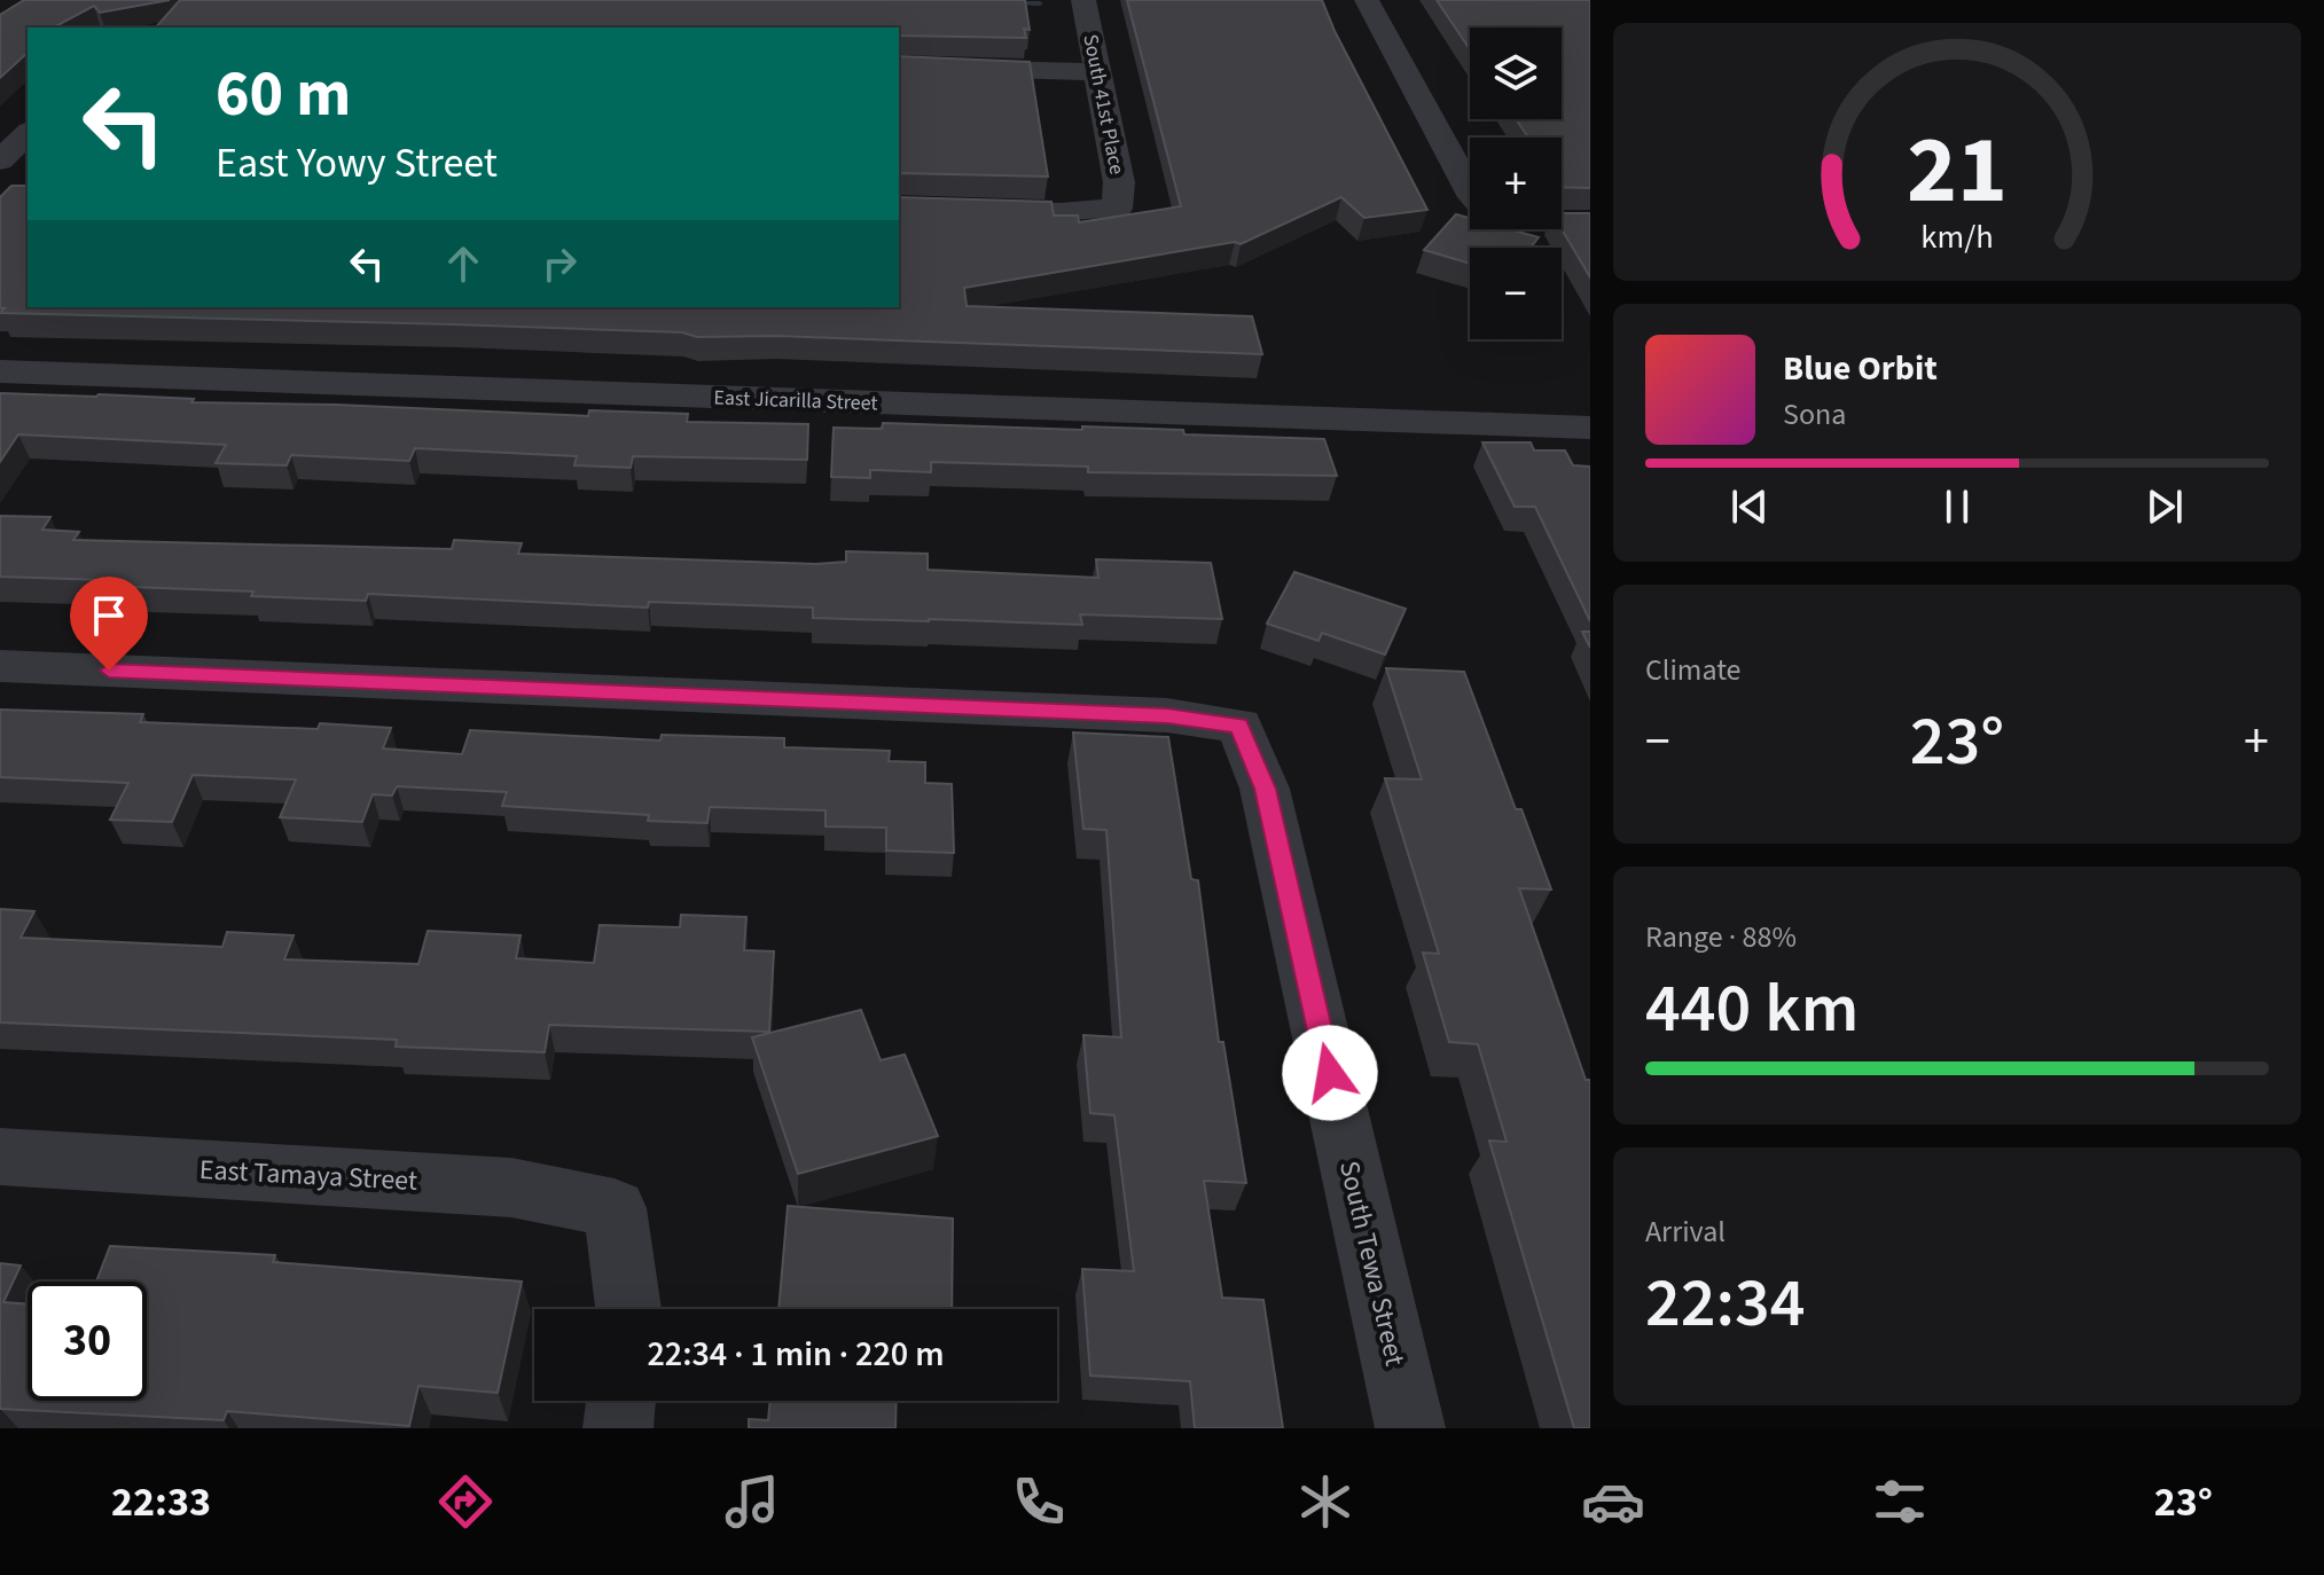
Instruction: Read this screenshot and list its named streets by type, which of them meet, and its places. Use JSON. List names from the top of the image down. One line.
{"streets":{"street":["South 41st Place","East Jicarilla Street","East Tamaya Street","South Tewa Street"]},"page":{"map_buttons":["+","−"],"turn":["60 m","East Yowy Street"],"song":["Blue Orbit","Sona"],"tile":["Climate",["Range · 88%","440 km"],["Arrival","22:34"]],"heat":["−","23°","+"],"limit":"30","trip":"22:34 · 1 min · 220 m","tabs":["22:33","23°"],"gauge":["21","km/h"]}}
